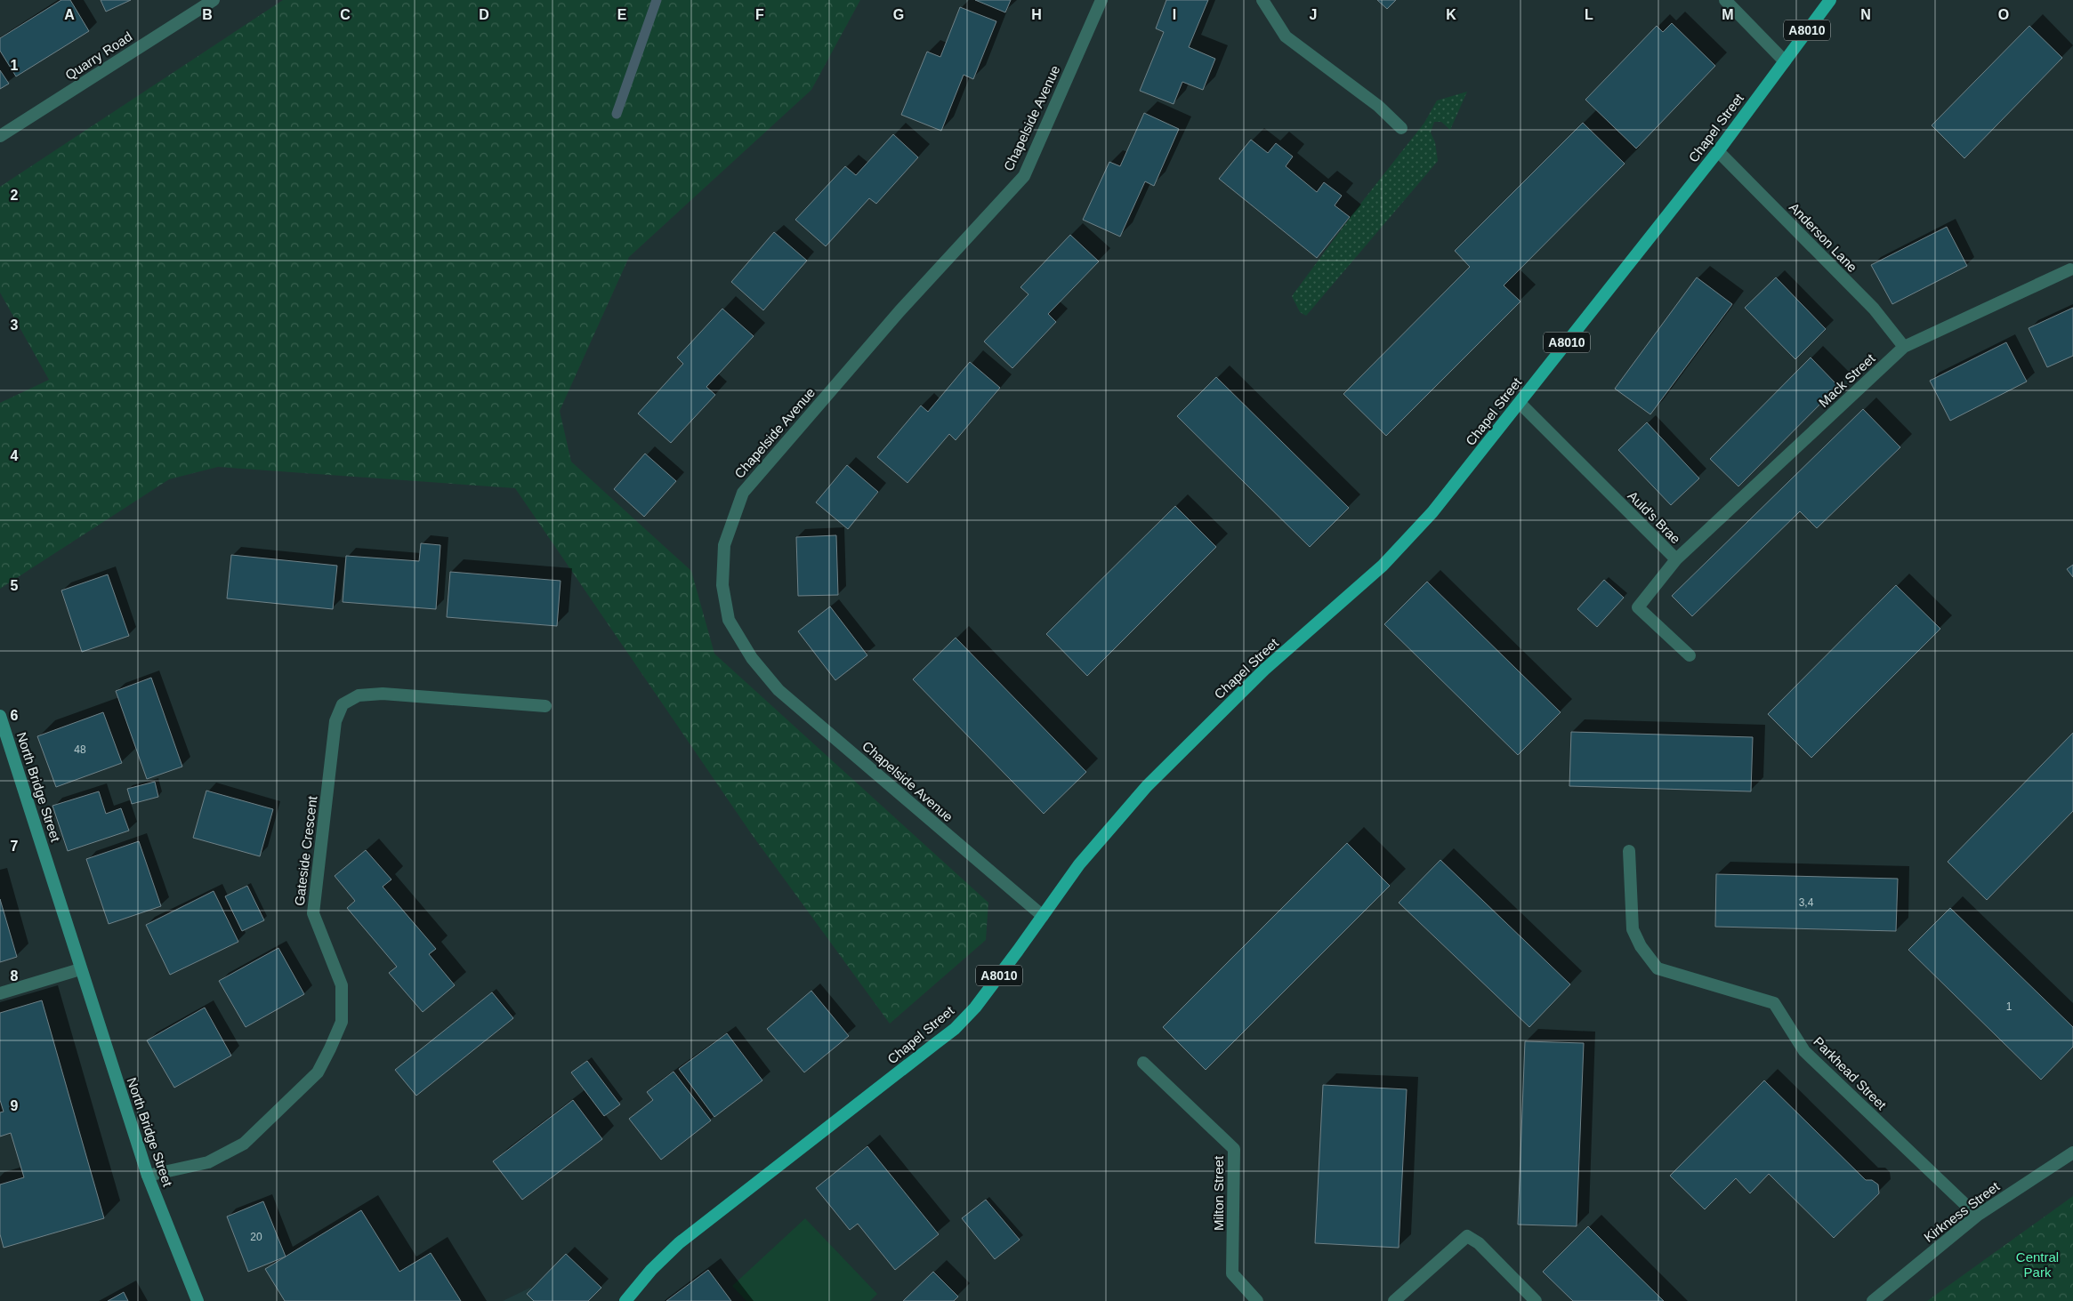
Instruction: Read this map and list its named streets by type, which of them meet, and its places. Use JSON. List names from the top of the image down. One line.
{"streets":{"main road":["A8010","Chapel Street","North Bridge Street"],"street":["Quarry Road","Chapelside Avenue","Anderson Lane","Mack Street","Auld's Brae","Gateside Crescent","Parkhead Street","Milton Street","Kirkness Street"]},"crossings":[["Chapelside Avenue","Chapel Street"],["Chapel Street","Anderson Lane"],["Chapel Street","Auld's Brae"],["Anderson Lane","Mack Street"],["Mack Street","Auld's Brae"],["North Bridge Street","Gateside Crescent"],["Parkhead Street","Kirkness Street"]],"parks":["Central Park"],"house_numbers":["48","3,4","1","20"],"grid":{"columns":["A","B","C","D","E","F","G","H","I","J","K","L","M","N","O"],"rows":["1","2","3","4","5","6","7","8","9"]}}
